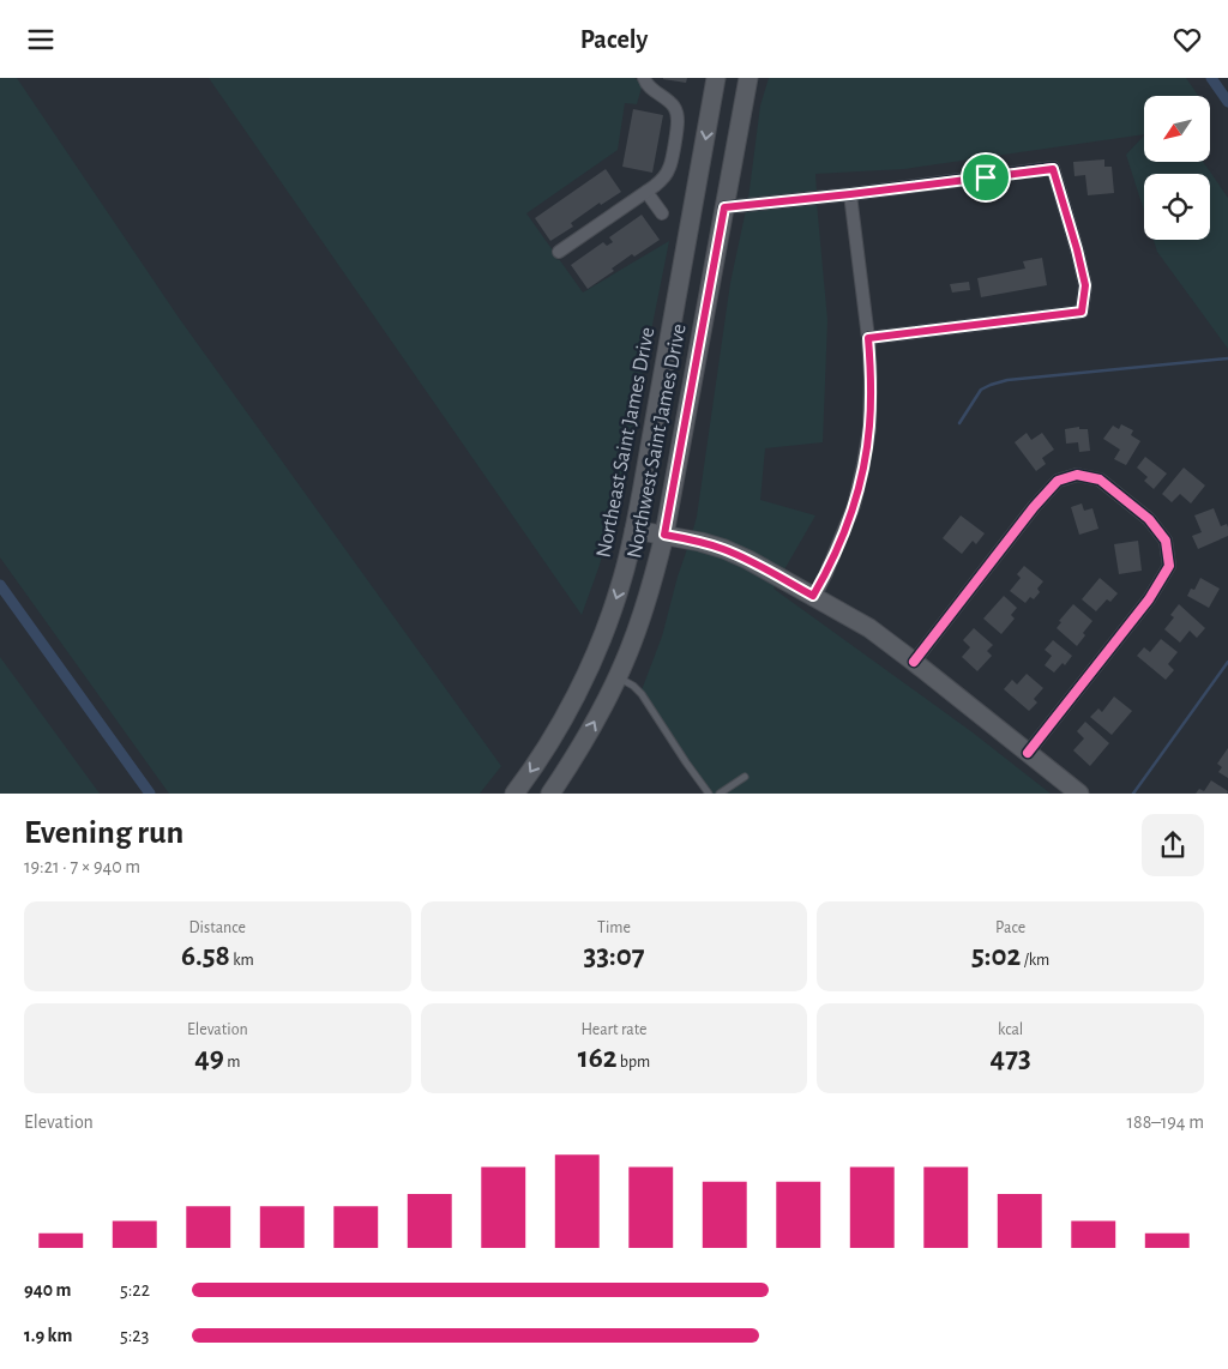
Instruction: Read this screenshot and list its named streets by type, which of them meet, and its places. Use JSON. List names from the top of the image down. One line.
{"streets":{"main road":["Northwest Saint James Drive","Northeast Saint James Drive"]},"one_way":["Northeast Saint James Drive"],"north":"bottom left","page":{"header":"Pacely","heading":["Evening run","19:21 · 7 × 940 m"],"stats":[["Distance","6.58 km"],["Time","33:07"],["Pace","5:02 /km"],["Elevation","49 m"],["Heart rate","162 bpm"],["kcal","473"]],"chart":["Elevation","188–194 m"],"list":[{"name":"940 m","note":"5:22"},{"name":"1.9 km","note":"5:23"}]}}
